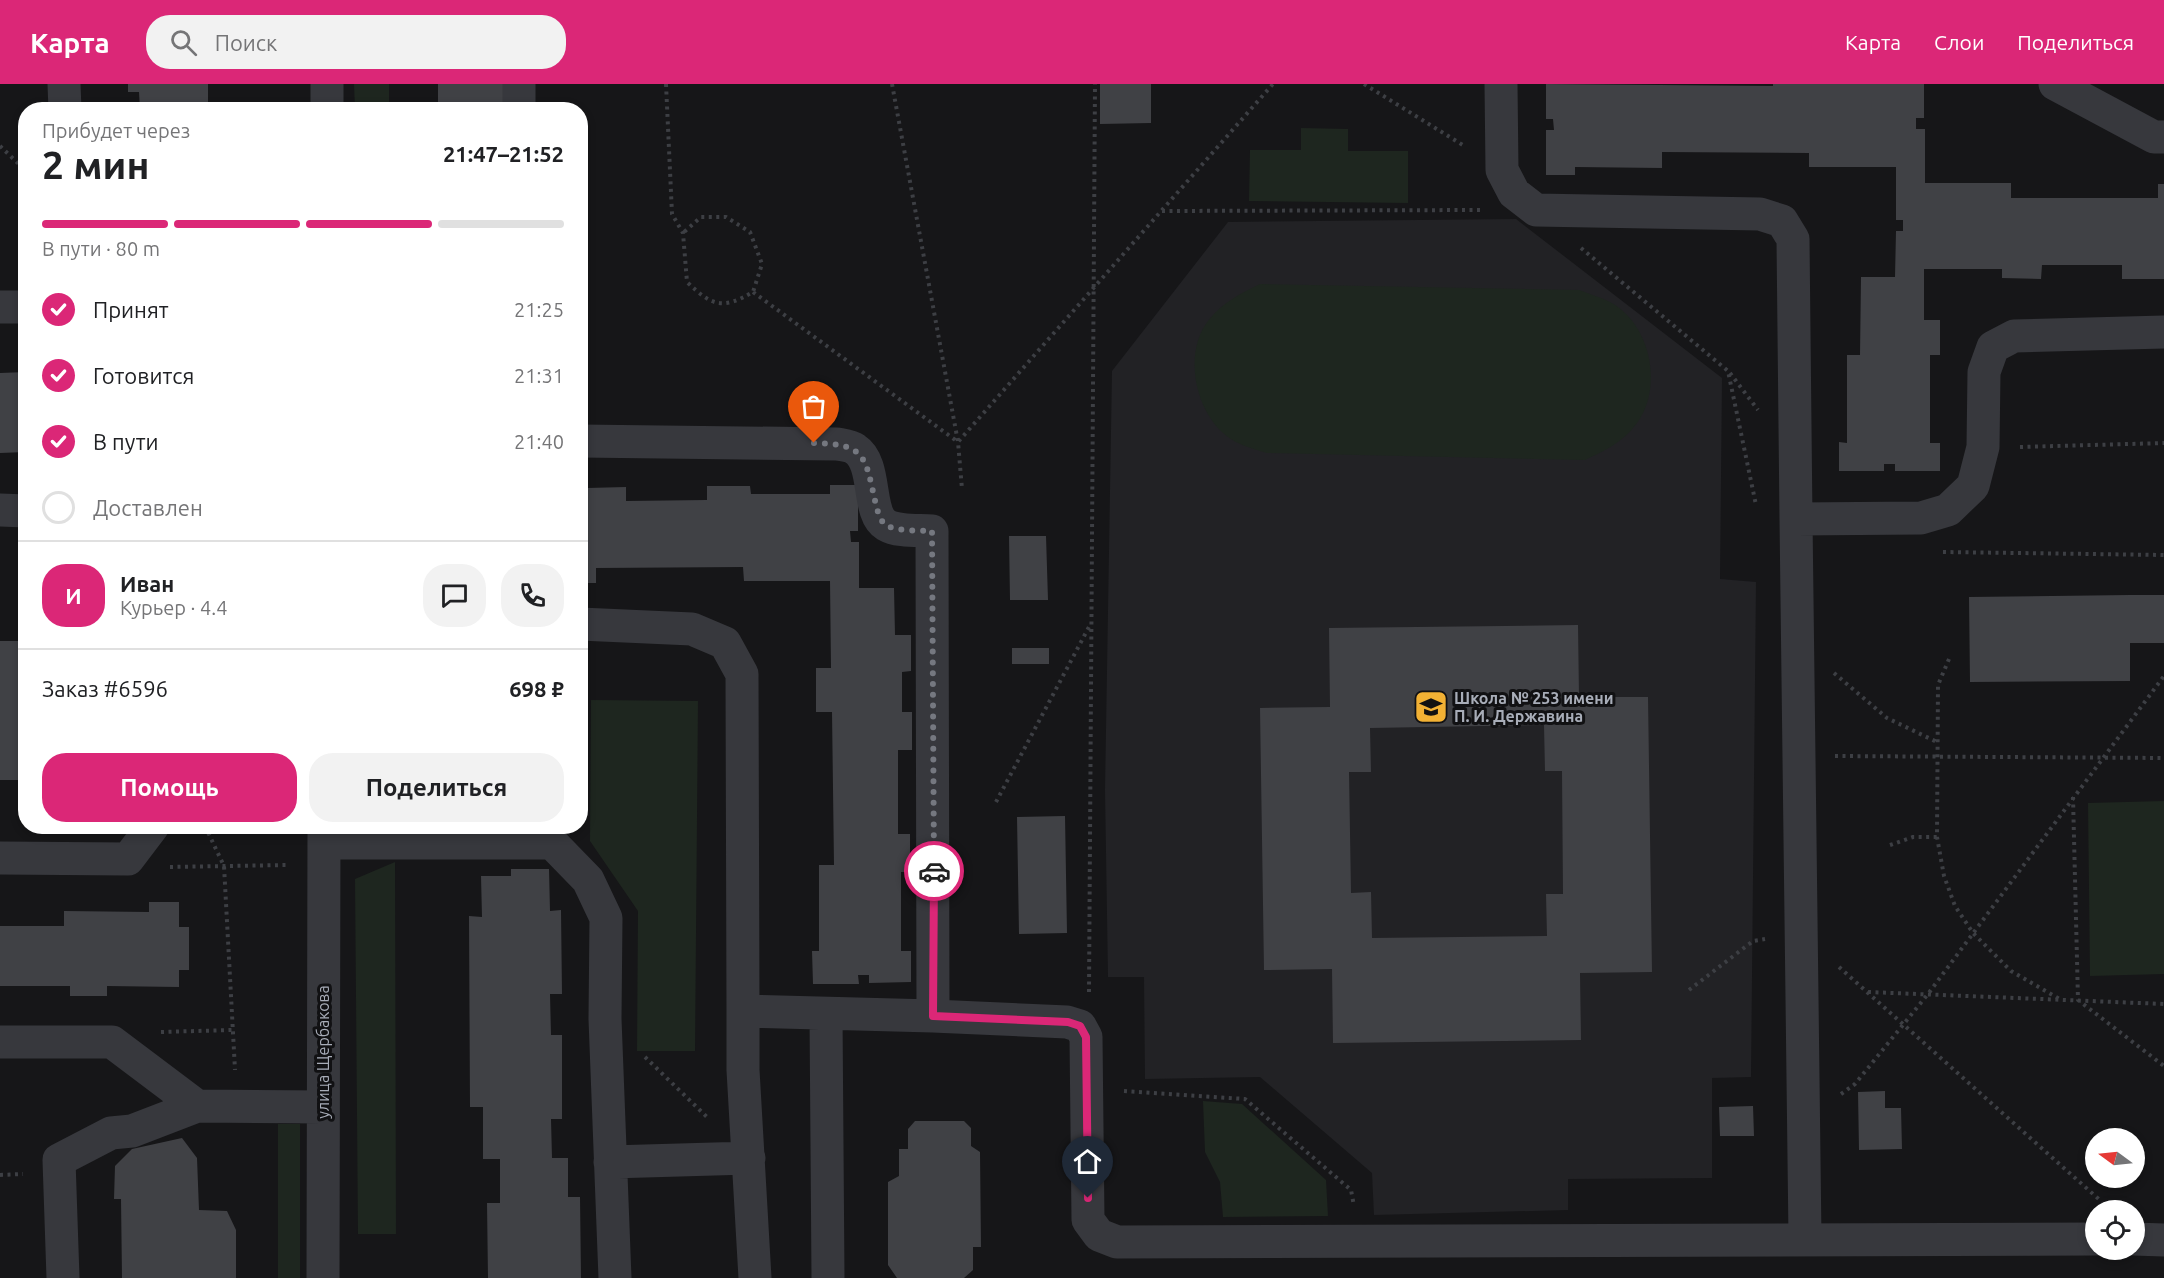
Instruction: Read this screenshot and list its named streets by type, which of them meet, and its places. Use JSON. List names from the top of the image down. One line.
{"streets":{"street":["улица Щербакова"]},"places":{"school or university":["Школа № 253 имени П. И. Державина"]},"north":"left","page":{"header":"Карта","search":"Поиск","nav":["Карта","Слои","Поделиться"],"heading":["2 мин","Прибудет через","21:47–21:52"],"panel":["Иван","Курьер · 4.4","Заказ #6596","698 ₽"],"bar":"В пути · 80 m","list":[["Принят","21:25"],["Готовится","21:31"],["В пути","21:40"],"Доставлен"],"round":"И","buttons":["Помощь","Поделиться"]}}
